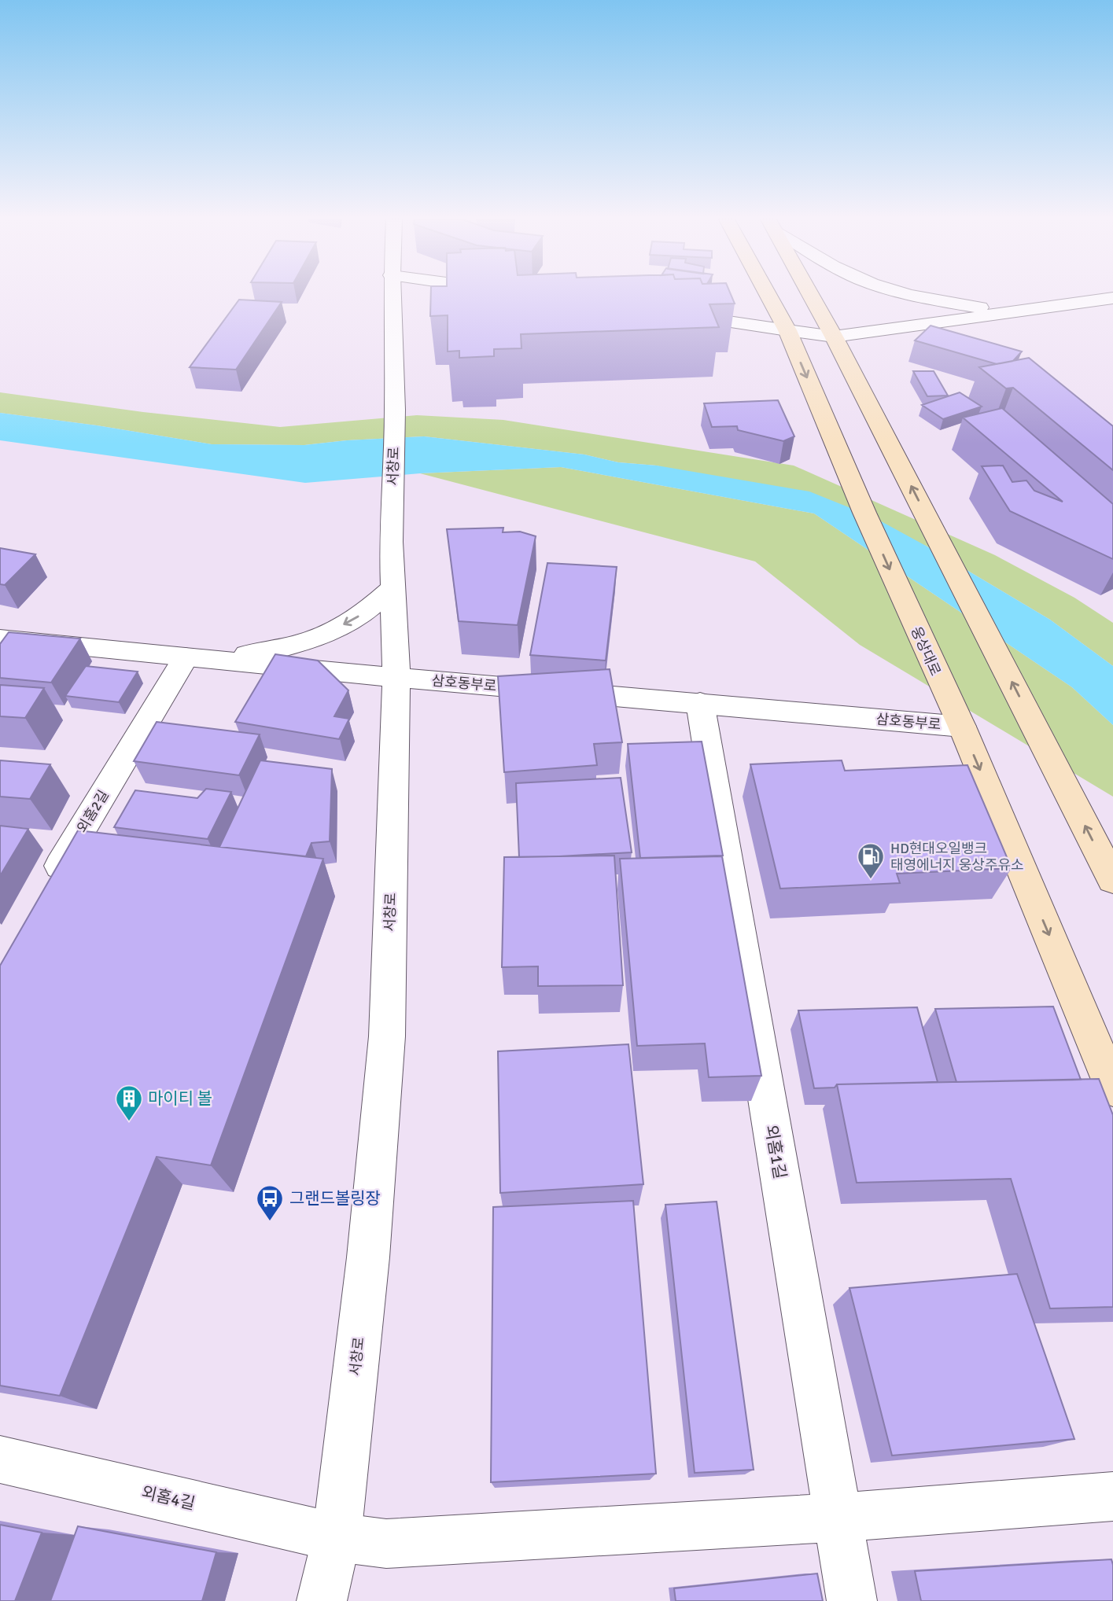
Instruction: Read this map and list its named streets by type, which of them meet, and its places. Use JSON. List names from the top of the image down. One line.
{"streets":{"main road":["웅상대로"],"street":["서창로","삼호동부로","외홈2길","외홈1길","외홈4길"]},"crossings":[["서창로","삼호동부로"],["서창로","외홈4길"],["웅상대로","삼호동부로"],["삼호동부로","외홈2길"],["삼호동부로","외홈1길"],["외홈1길","외홈4길"]],"places":{"fuel station":["HD현대오일뱅크 태영에너지 웅상주유소"],"building":["마이티 볼"],"bus stop":["그랜드볼링장"]}}
